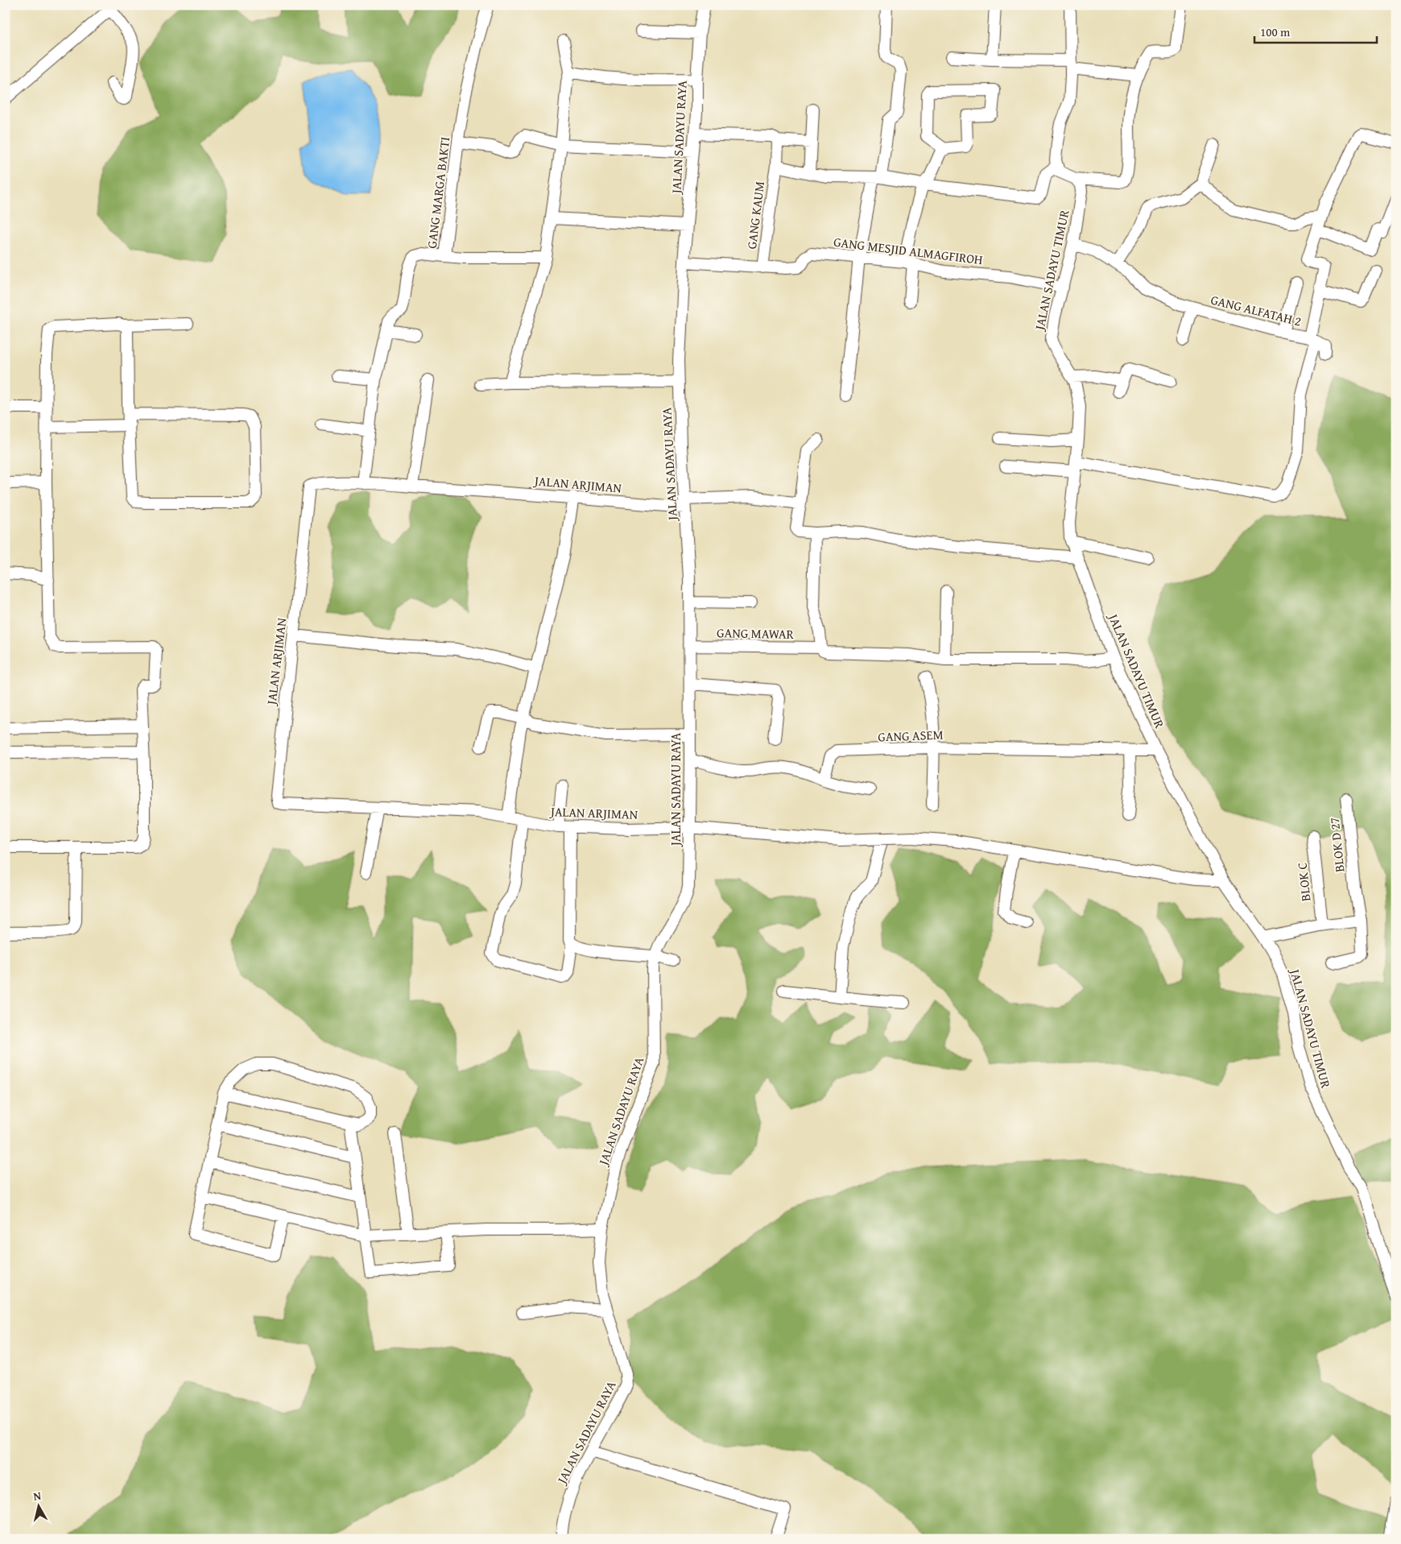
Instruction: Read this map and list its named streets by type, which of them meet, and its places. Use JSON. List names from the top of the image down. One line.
{"streets":{"street":["JALAN SADAYU RAYA","GANG MARGA BAKTI","GANG KAUM","GANG MESJID ALMAGFIROH","JALAN SADAYU TIMUR","GANG ALFATAH 2","JALAN ARJIMAN","GANG MAWAR","GANG ASEM","BLOK D 27","BLOK C"]},"crossings":[["JALAN SADAYU RAYA","GANG MESJID ALMAGFIROH"],["JALAN SADAYU RAYA","JALAN ARJIMAN"],["JALAN SADAYU RAYA","GANG MAWAR"],["GANG KAUM","GANG MESJID ALMAGFIROH"],["GANG MESJID ALMAGFIROH","JALAN SADAYU TIMUR"],["JALAN SADAYU TIMUR","GANG ALFATAH 2"],["JALAN SADAYU TIMUR","JALAN ARJIMAN"],["JALAN SADAYU TIMUR","GANG MAWAR"],["JALAN SADAYU TIMUR","GANG ASEM"]],"scale_bar":"100 m","north":"top"}
